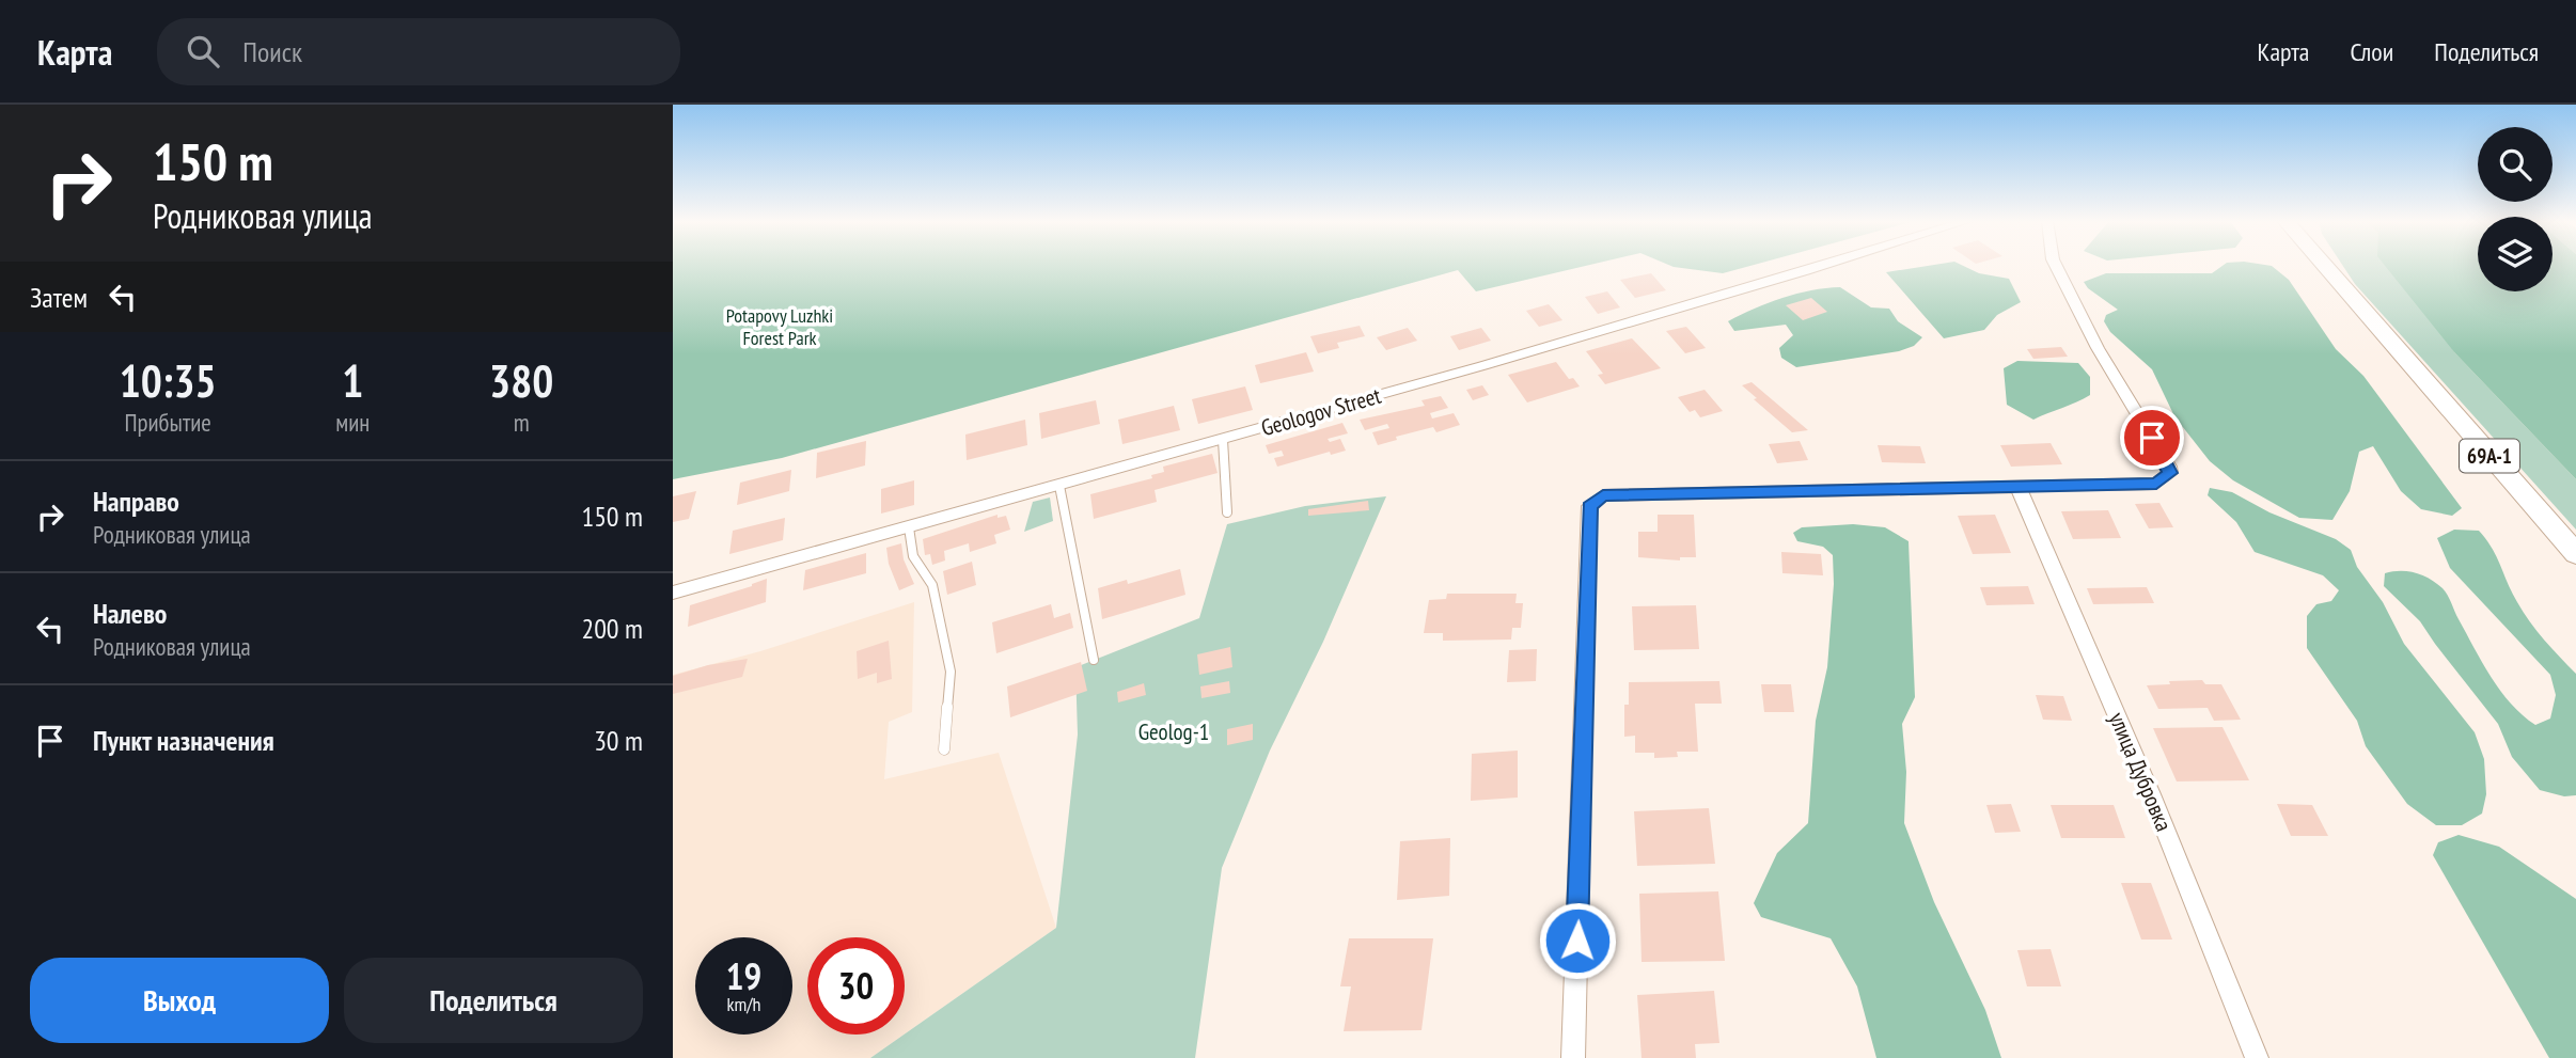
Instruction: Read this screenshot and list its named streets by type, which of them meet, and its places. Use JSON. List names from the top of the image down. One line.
{"streets":{"main road":["69А-1"],"street":["Geologov Street","улица Дубровка"]},"parks":["Potapovy Luzhki Forest Park","Geolog-1"],"page":{"header":"Карта","search":"Поиск","nav":["Карта","Слои","Поделиться"],"turn":["150 m","Родниковая улица"],"then":"Затем","eta":["10:35","Прибытие","1","мин","380","m"],"list":[{"name":"Направо","note":"Родниковая улица","value":"150 m"},{"name":"Налево","note":"Родниковая улица","value":"200 m"},{"name":"Пункт назначения","value":"30 m"}],"speed":"19 km/h","limit":"30","buttons":["Выход","Поделиться"]}}
